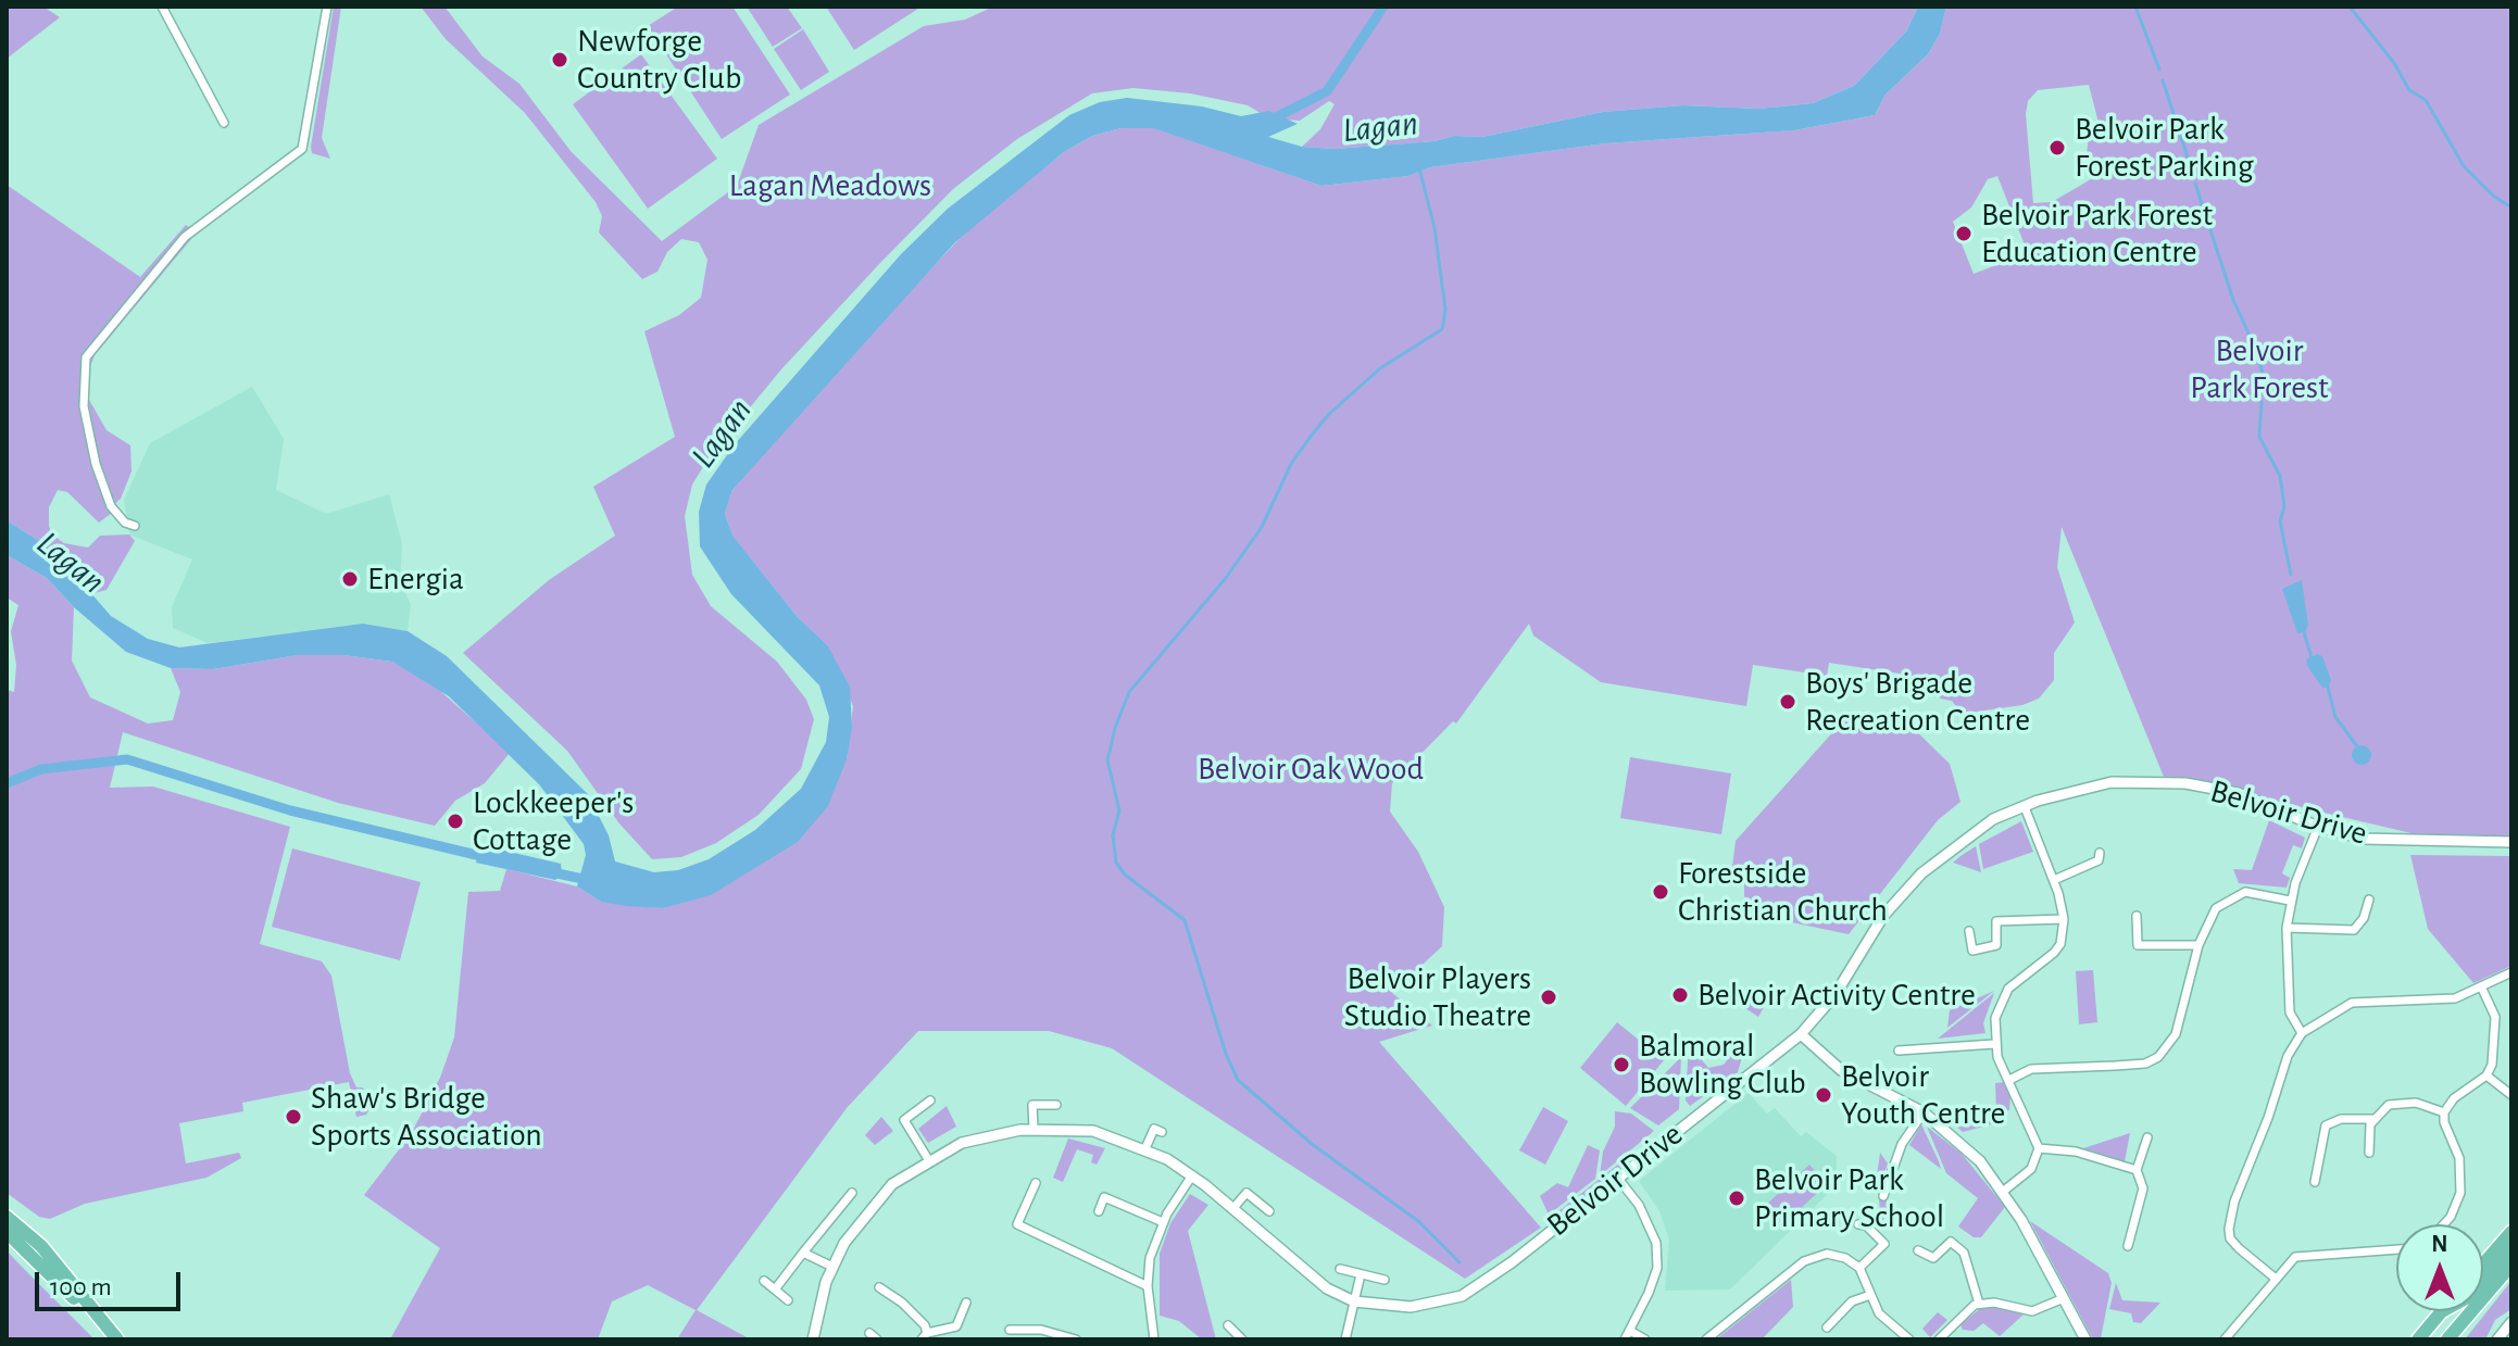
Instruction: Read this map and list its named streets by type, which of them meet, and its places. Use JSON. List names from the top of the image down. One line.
{"streets":{"street":["Belvoir Drive"]},"water":["Lagan"],"parks":["Lagan Meadows","Belvoir Park Forest","Belvoir Oak Wood"],"places":["Newforge Country Club","Belvoir Park Forest Parking","Belvoir Park Forest Education Centre","Energia","Boys' Brigade Recreation Centre","Lockkeeper's Cottage","Forestside Christian Church","Belvoir Activity Centre","Belvoir Players Studio Theatre","Balmoral Bowling Club","Belvoir Youth Centre","Shaw's Bridge Sports Association","Belvoir Park Primary School"],"scale_bar":"100 m","north":"top"}
